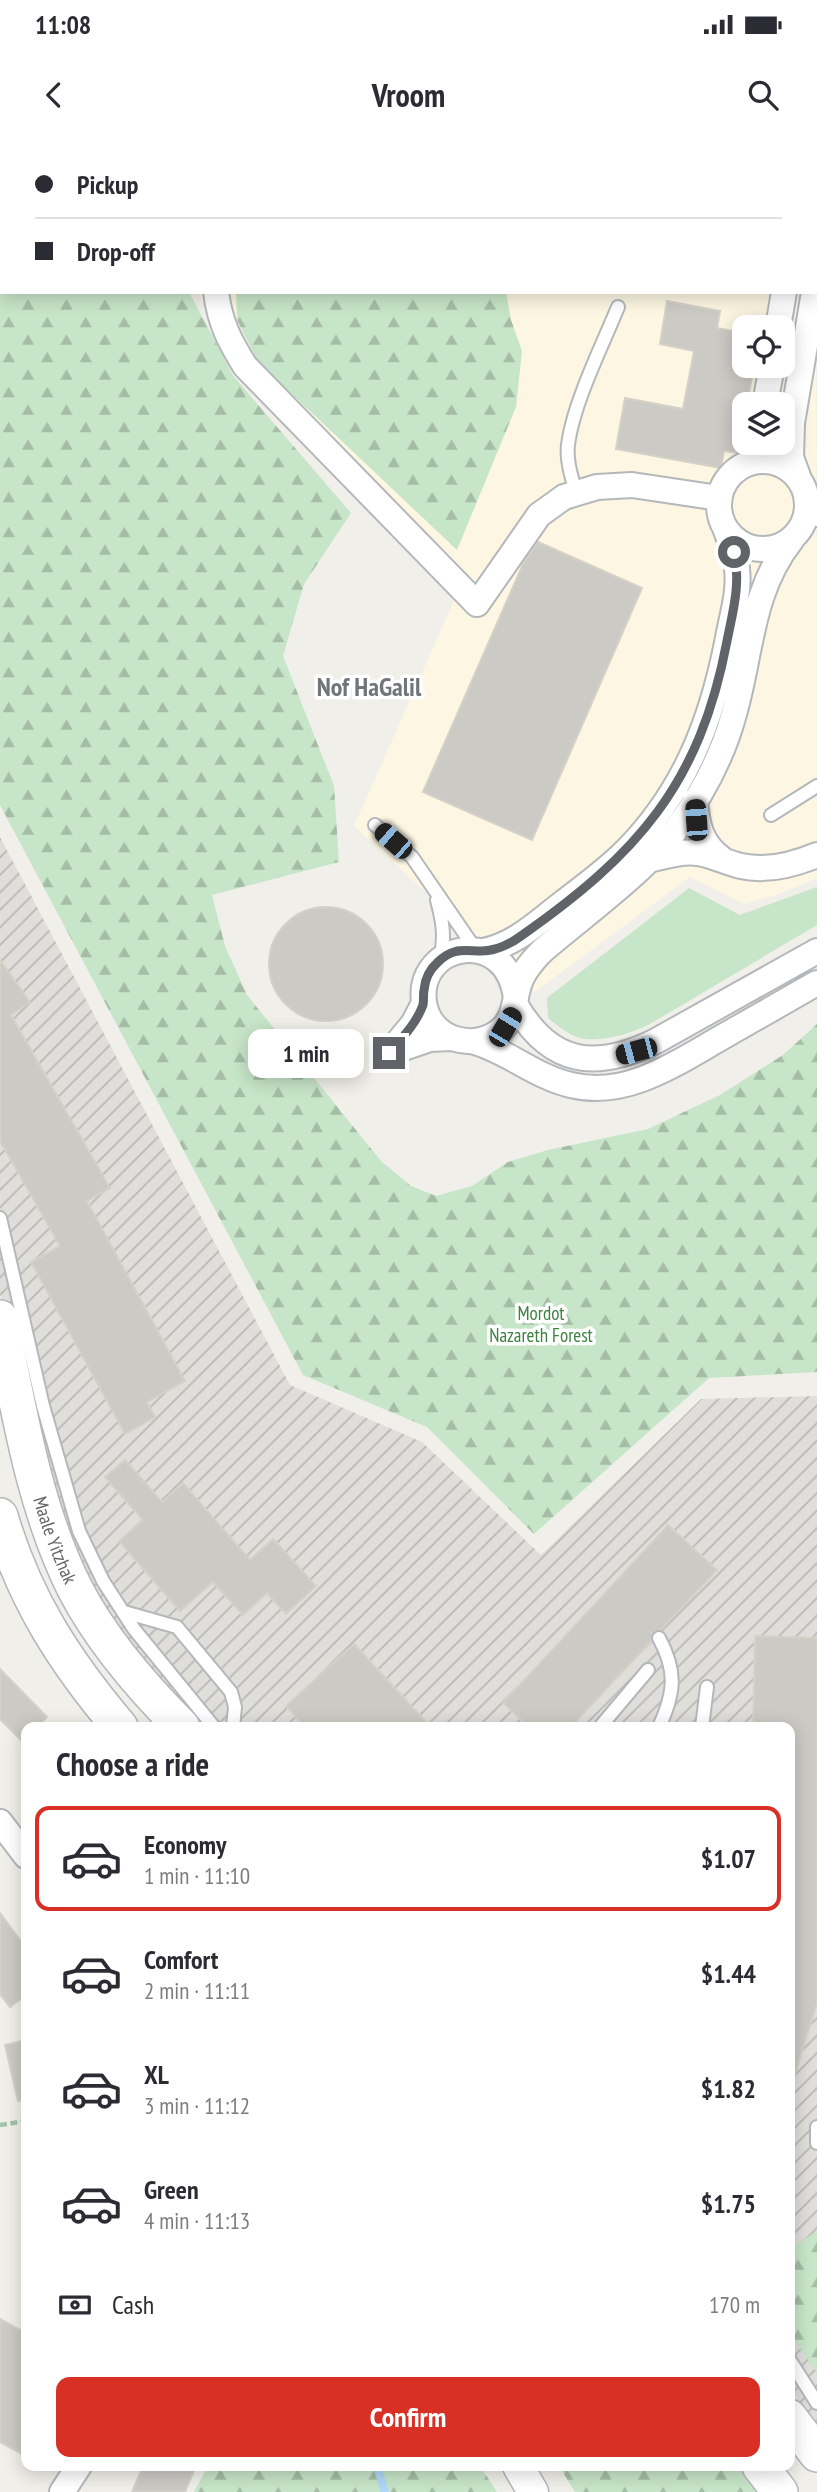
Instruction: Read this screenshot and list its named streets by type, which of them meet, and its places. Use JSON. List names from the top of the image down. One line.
{"streets":{"main road":["Maale Yitzhak"]},"districts":["Nof HaGalil"],"parks":["Mordot Nazareth Forest"],"page":{"status":"11:08","header":"Vroom","banner":["Pickup","Drop-off"],"bubble":"1 min","heading":"Choose a ride","list":[{"name":"Economy","note":"1 min · 11:10","value":"$1.07"},{"name":"Comfort","note":"2 min · 11:11","value":"$1.44"},{"name":"XL","note":"3 min · 11:12","value":"$1.82"},{"name":"Green","note":"4 min · 11:13","value":"$1.75"}],"pay":["Cash","170 m"],"buttons":"Confirm"}}
